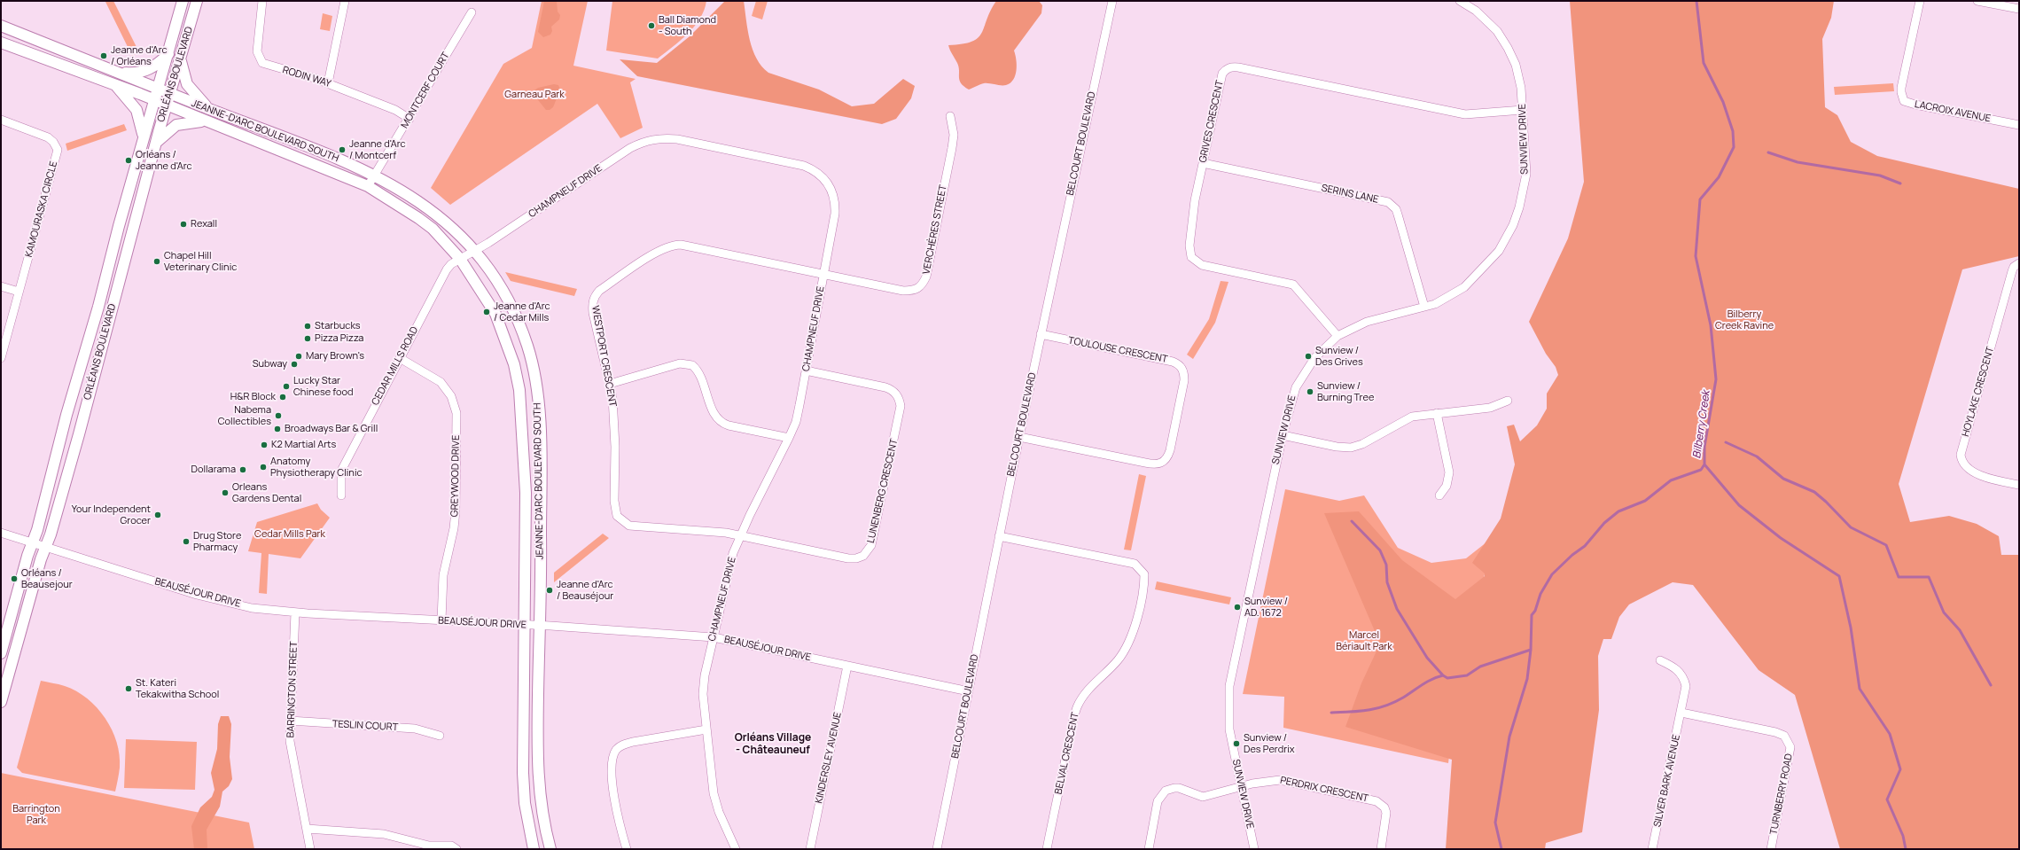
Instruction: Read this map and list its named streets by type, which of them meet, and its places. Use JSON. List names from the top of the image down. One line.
{"streets":{"main road":["ORLÉANS BOULEVARD","JEANNE-D'ARC BOULEVARD SOUTH"],"street":["RODIN WAY","MONTCERF COURT","LACROIX AVENUE","GRIVES CRESCENT","SUNVIEW DRIVE","BELCOURT BOULEVARD","CHAMPNEUF DRIVE","SERINS LANE","KAMOURASKA CIRCLE","VERCHÈRES STREET","TOULOUSE CRESCENT","WESTPORT CRESCENT","CEDAR MILLS ROAD","HOYLAKE CRESCENT","GREYWOOD DRIVE","LUNENBERG CRESCENT","BEAUSÉJOUR DRIVE","BARRINGTON STREET","TESLIN COURT","BELVAL CRESCENT","KINDERSLEY AVENUE","SILVER BARK AVENUE","PERDRIX CRESCENT","TURNBERRY ROAD"]},"crossings":[["ORLÉANS BOULEVARD","JEANNE-D'ARC BOULEVARD SOUTH"],["ORLÉANS BOULEVARD","BEAUSÉJOUR DRIVE"],["RODIN WAY","MONTCERF COURT"],["MONTCERF COURT","JEANNE-D'ARC BOULEVARD SOUTH"],["GRIVES CRESCENT","SUNVIEW DRIVE"],["GRIVES CRESCENT","SERINS LANE"],["JEANNE-D'ARC BOULEVARD SOUTH","CHAMPNEUF DRIVE"],["JEANNE-D'ARC BOULEVARD SOUTH","CEDAR MILLS ROAD"],["JEANNE-D'ARC BOULEVARD SOUTH","BEAUSÉJOUR DRIVE"],["SUNVIEW DRIVE","SERINS LANE"],["SUNVIEW DRIVE","PERDRIX CRESCENT"],["BELCOURT BOULEVARD","TOULOUSE CRESCENT"],["BELCOURT BOULEVARD","BEAUSÉJOUR DRIVE"],["BELCOURT BOULEVARD","BELVAL CRESCENT"],["CHAMPNEUF DRIVE","VERCHÈRES STREET"],["CHAMPNEUF DRIVE","WESTPORT CRESCENT"],["CHAMPNEUF DRIVE","CEDAR MILLS ROAD"],["CHAMPNEUF DRIVE","LUNENBERG CRESCENT"],["CHAMPNEUF DRIVE","BEAUSÉJOUR DRIVE"],["VERCHÈRES STREET","WESTPORT CRESCENT"],["WESTPORT CRESCENT","LUNENBERG CRESCENT"],["CEDAR MILLS ROAD","GREYWOOD DRIVE"],["GREYWOOD DRIVE","BEAUSÉJOUR DRIVE"],["BEAUSÉJOUR DRIVE","BARRINGTON STREET"],["BEAUSÉJOUR DRIVE","KINDERSLEY AVENUE"],["BARRINGTON STREET","TESLIN COURT"],["SILVER BARK AVENUE","TURNBERRY ROAD"]],"districts":["Orléans Village - Châteauneuf"],"water":["Bilberry Creek"],"parks":["Garneau Park","Bilberry Creek Ravine","Cedar Mills Park","Marcel Bériault Park","Barrington Park"],"places":["Ball Diamond - South","Jeanne d'Arc / Orléans","Jeanne d'Arc / Montcerf","Orléans / Jeanne d'Arc","Rexall","Chapel Hill Veterinary Clinic","Jeanne d'Arc / Cedar Mills","Starbucks","Pizza Pizza","Mary Brown's","Sunview / Des Grives","Subway","Lucky Star Chinese food","Sunview / Burning Tree","H&R Block","Nabema Collectibles","Broadways Bar & Grill","K2 Martial Arts","Anatomy Physiotherapy Clinic","Dollarama","Orleans Gardens Dental","Your Independent Grocer","Drug Store Pharmacy","Orléans / Beausejour","Jeanne d'Arc / Beauséjour","Sunview / AD. 1672","St. Kateri Tekakwitha School","Sunview / Des Perdrix"]}
